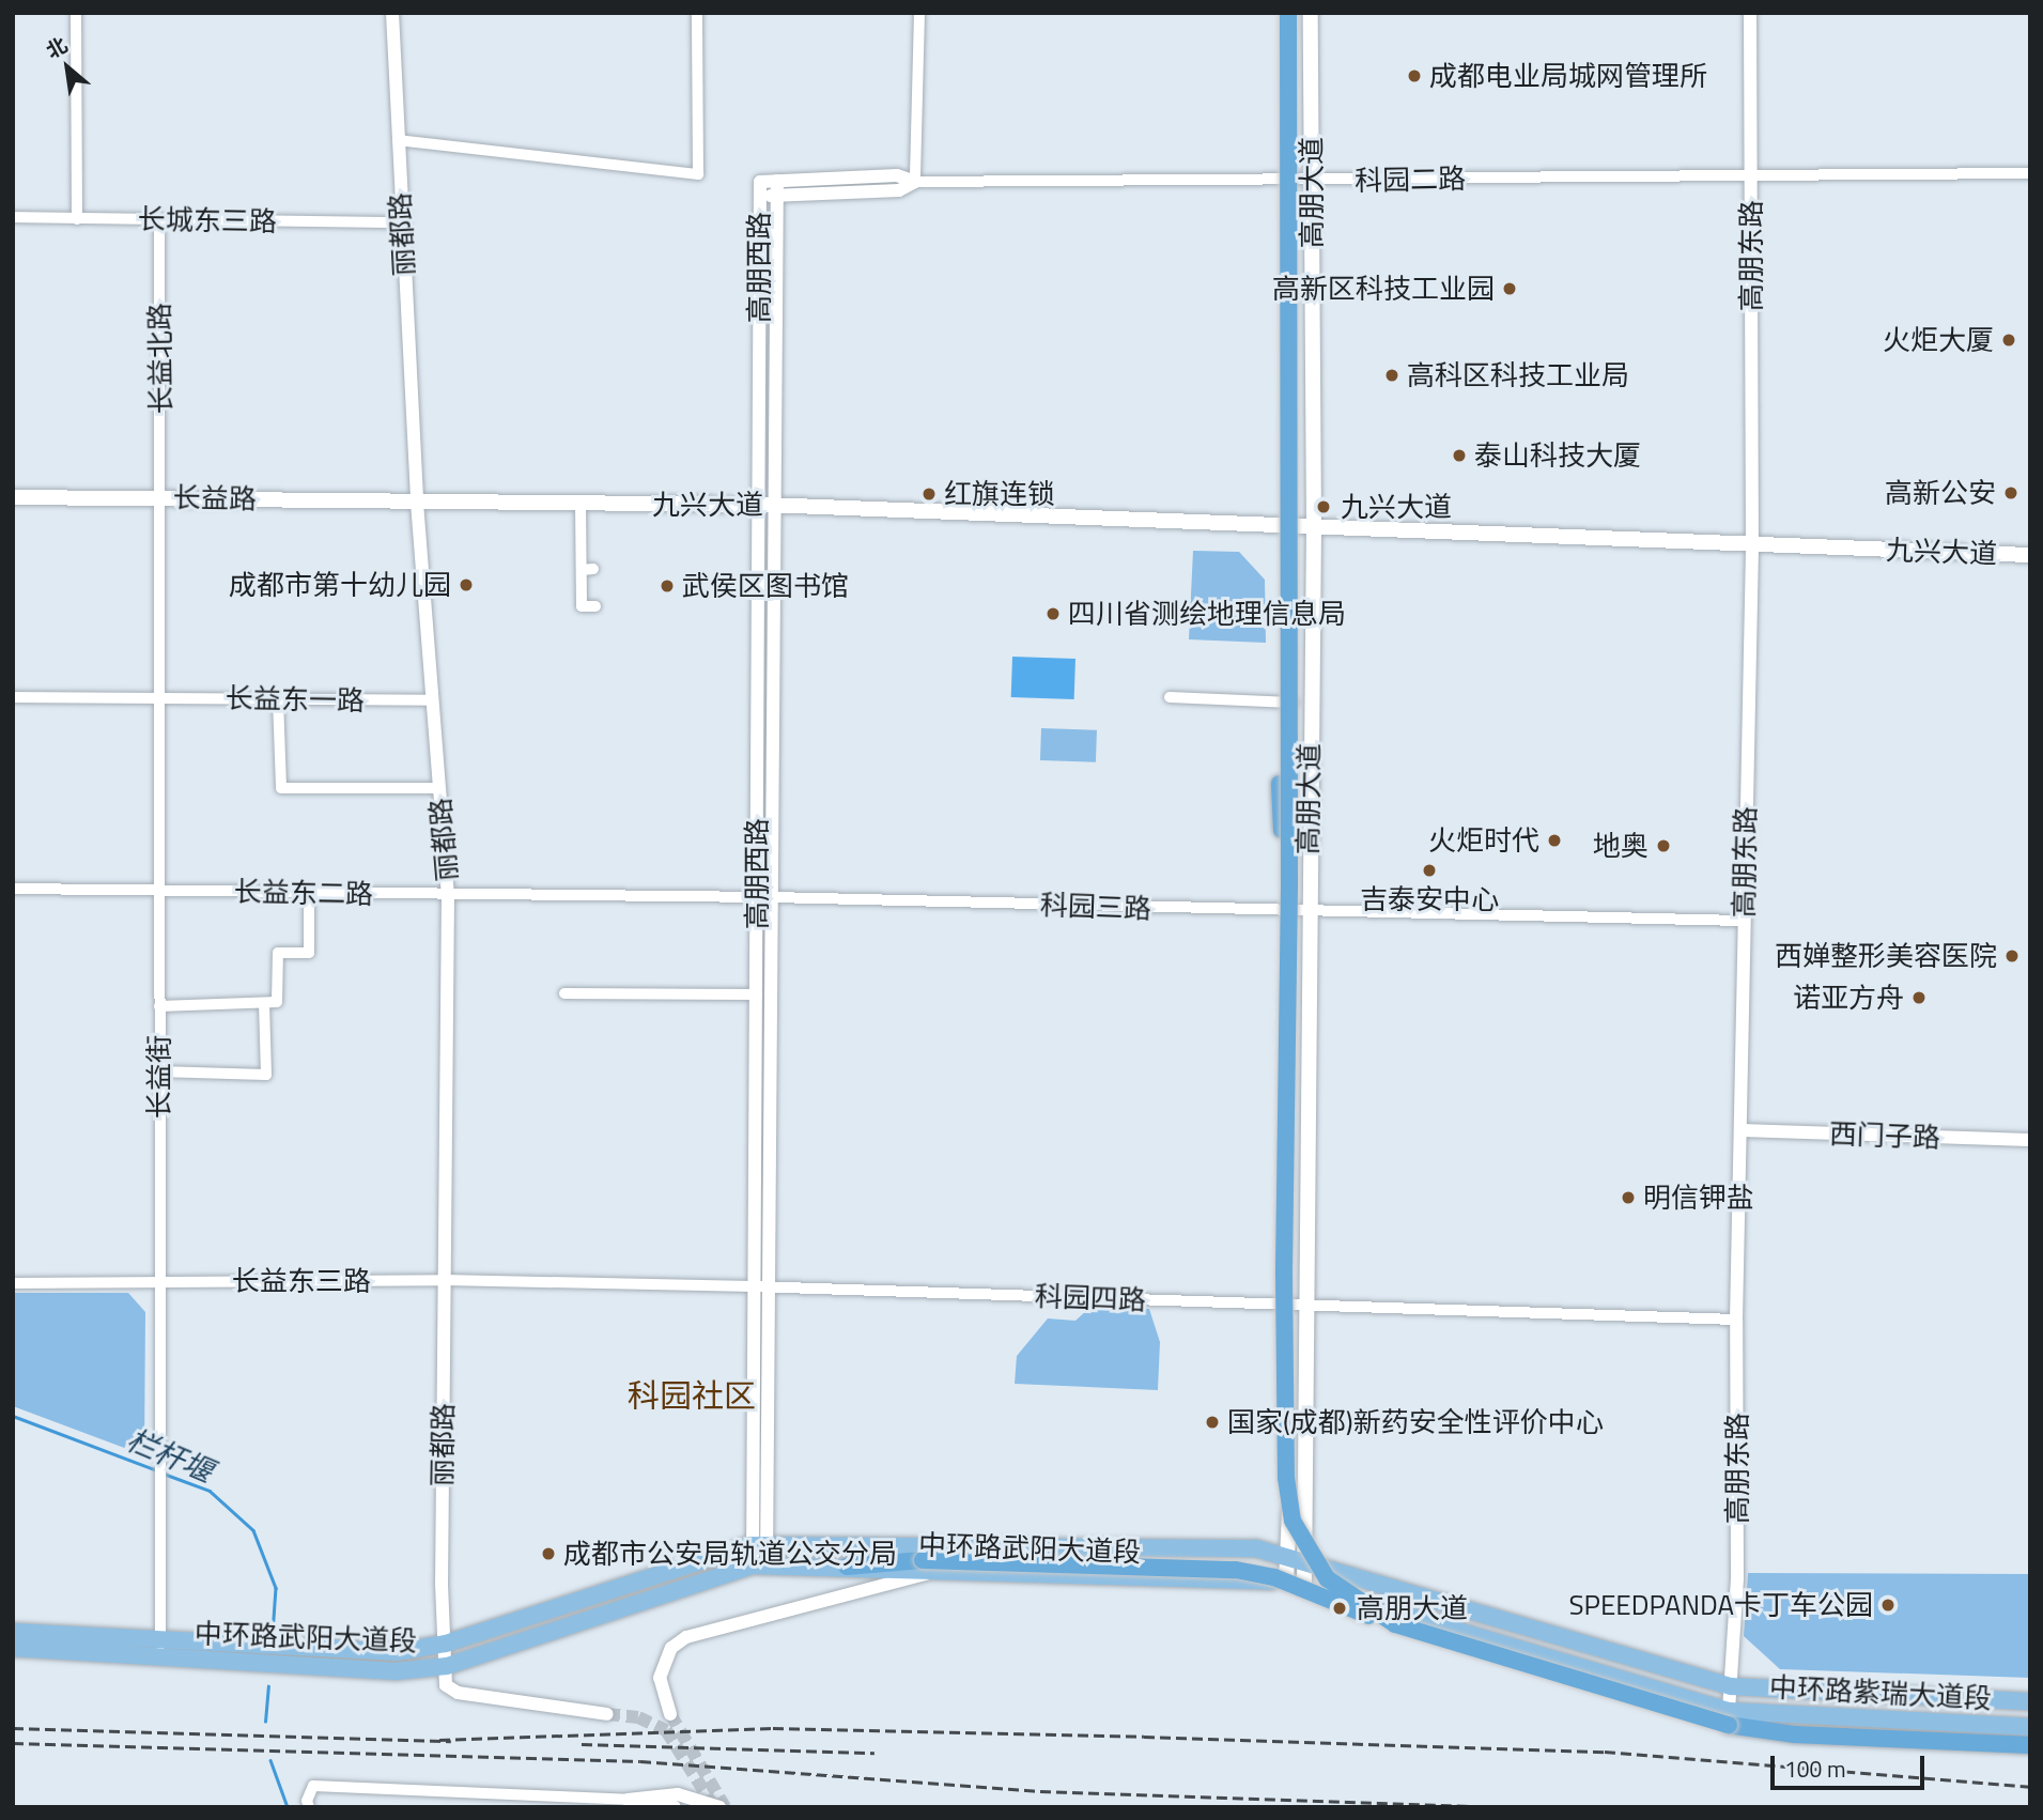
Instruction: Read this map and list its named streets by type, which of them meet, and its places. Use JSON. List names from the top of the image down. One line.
{"streets":{"main road":["高朋大道","长益路","九兴大道","中环路武阳大道段","中环路紫瑞大道段"],"street":["科园二路","长城东三路","丽都路","高朋东路","高朋西路","长益北路","长益东一路","长益东二路","科园三路","长益街","西门子路","长益东三路","科园四路"]},"crossings":[["科园二路","高朋大道"],["科园二路","高朋东路"],["高朋大道","九兴大道"],["高朋大道","科园三路"],["高朋大道","科园四路"],["高朋大道","中环路武阳大道段"],["高朋大道","中环路紫瑞大道段"],["长城东三路","丽都路"],["长城东三路","长益北路"],["丽都路","长益路"],["丽都路","九兴大道"],["丽都路","长益东一路"],["丽都路","长益东二路"],["丽都路","科园三路"],["丽都路","长益东三路"],["丽都路","科园四路"],["丽都路","中环路武阳大道段"],["高朋东路","九兴大道"],["高朋东路","科园三路"],["高朋东路","西门子路"],["高朋东路","科园四路"],["高朋东路","中环路武阳大道段"],["高朋东路","中环路紫瑞大道段"],["高朋西路","九兴大道"],["高朋西路","科园三路"],["高朋西路","科园四路"],["高朋西路","中环路武阳大道段"],["长益北路","长益路"],["长益北路","长益街"],["长益路","九兴大道"],["长益路","长益街"],["长益东一路","长益街"],["长益东二路","科园三路"],["长益东二路","长益街"],["长益街","长益东三路"],["长益街","中环路武阳大道段"],["长益东三路","科园四路"],["中环路武阳大道段","中环路紫瑞大道段"]],"districts":["科园社区"],"water":["栏杆堰"],"places":["成都电业局城网管理所","高新区科技工业园","火炬大厦","高科区科技工业局","泰山科技大厦","高新公安","红旗连锁","九兴大道","成都市第十幼儿园","武侯区图书馆","四川省测绘地理信息局","火炬时代","地奥","吉泰安中心","西婵整形美容医院","诺亚方舟","明信钾盐","国家(成都)新药安全性评价中心","成都市公安局轨道公交分局","SPEEDPANDA卡丁车公园","高朋大道"],"scale_bar":"100 m","north":"top left"}
